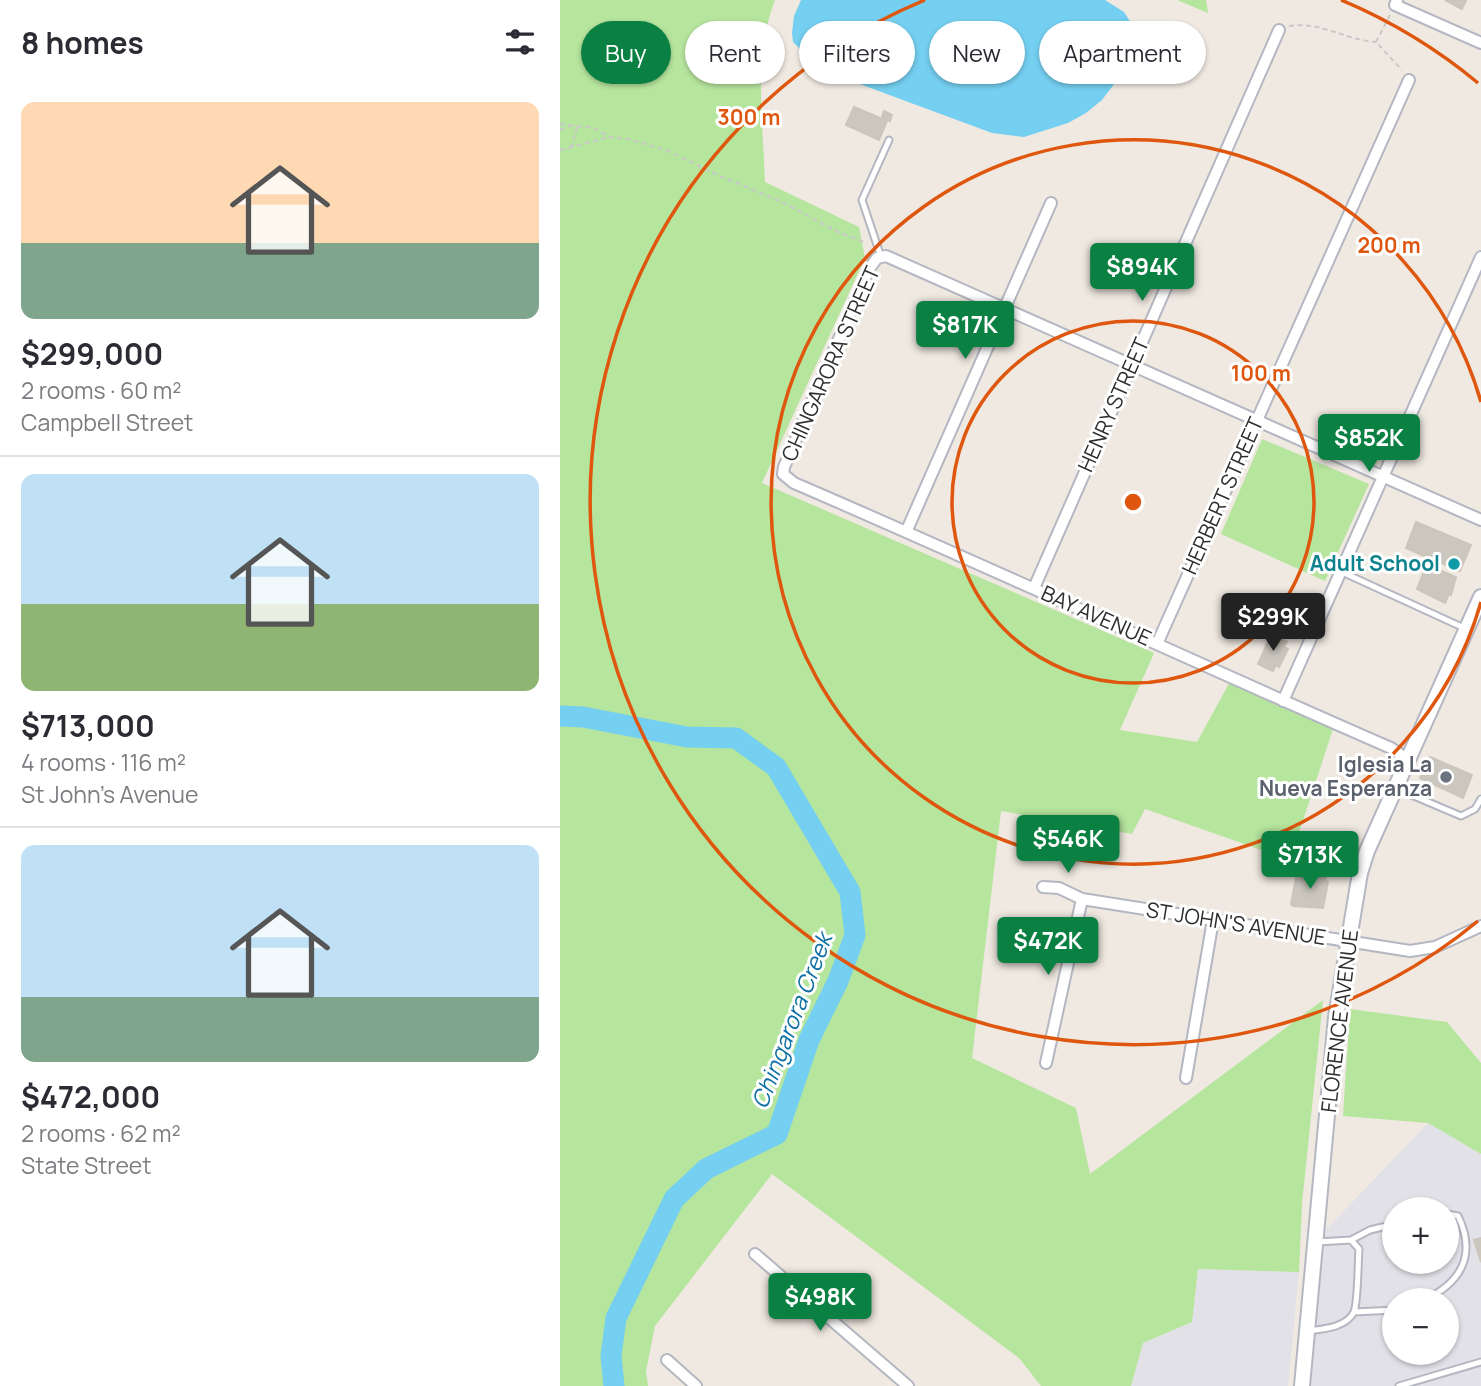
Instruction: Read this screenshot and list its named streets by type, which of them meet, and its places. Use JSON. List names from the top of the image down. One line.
{"streets":{"street":["CHINGARORA STREET","HENRY STREET","HERBERT STREET","BAY AVENUE","ST JOHN'S AVENUE","FLORENCE AVENUE"]},"crossings":[["CHINGARORA STREET","BAY AVENUE"],["HENRY STREET","BAY AVENUE"],["HERBERT STREET","BAY AVENUE"],["BAY AVENUE","FLORENCE AVENUE"],["ST JOHN'S AVENUE","FLORENCE AVENUE"]],"water":["Chingarora Creek"],"places":["Adult School","Iglesia La Nueva Esperanza"],"page":{"heading":"8 homes","chip":["Buy","Rent","Filters","New","Apartment"],"list":[{"name":"$299,000","note":"2 rooms · 60 m² · Campbell Street"},{"name":"$713,000","note":"4 rooms · 116 m² · St John's Avenue"},{"name":"$472,000","note":"2 rooms · 62 m² · State Street"}],"price":["$894K","$817K","$852K","$299K","$546K","$713K","$472K","$498K"],"map_buttons":["+","−"]},"rings":["300 m","200 m","100 m"]}
